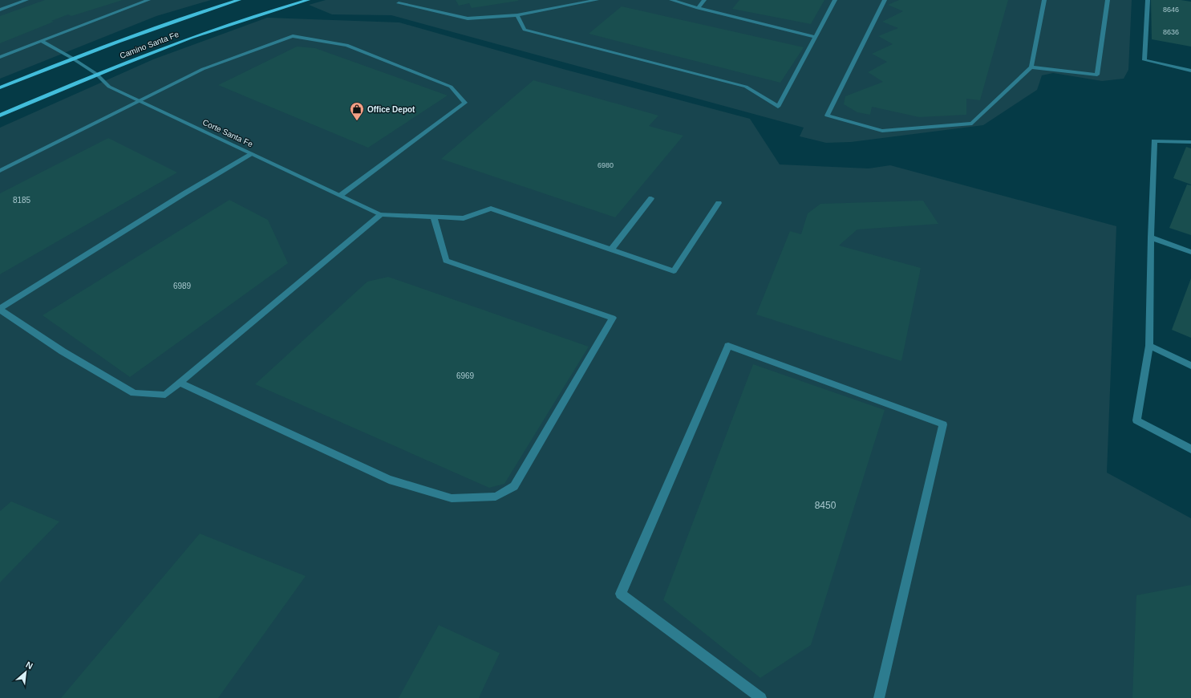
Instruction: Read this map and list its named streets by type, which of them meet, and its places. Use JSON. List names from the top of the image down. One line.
{"streets":{"main road":["Camino Santa Fe"],"street":["Corte Santa Fe"]},"crossings":[["Camino Santa Fe","Corte Santa Fe"]],"places":{"shop":["Office Depot"]},"house_numbers":["8646","8636","6980","8185","6989","6969","8450"],"north":"top right"}
